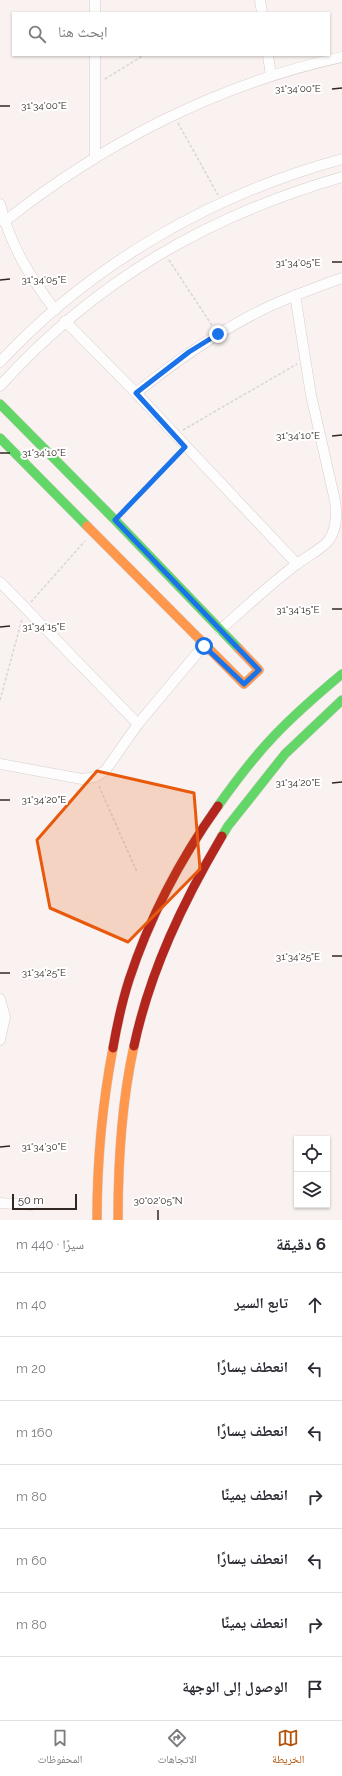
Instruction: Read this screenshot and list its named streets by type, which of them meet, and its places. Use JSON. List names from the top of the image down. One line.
{"scale_bar":"50 m","page":{"search":"ابحث هنا","scale":"50 m","heading":["6 دقيقة","سيرًا · 440 m"],"list":[["تابع السير","40 m"],["انعطف يسارًا","20 m"],["انعطف يسارًا","160 m"],["انعطف يمينًا","80 m"],["انعطف يسارًا","60 m"],["انعطف يمينًا","80 m"],"الوصول إلى الوجهة"],"nav":["الخريطة","الاتجاهات","المحفوظات"]},"coordinates":["31°34'00\"E","31°34'05\"E","31°34'10\"E","31°34'15\"E","31°34'20\"E","31°34'25\"E","31°34'30\"E","30°02'05\"N"]}
